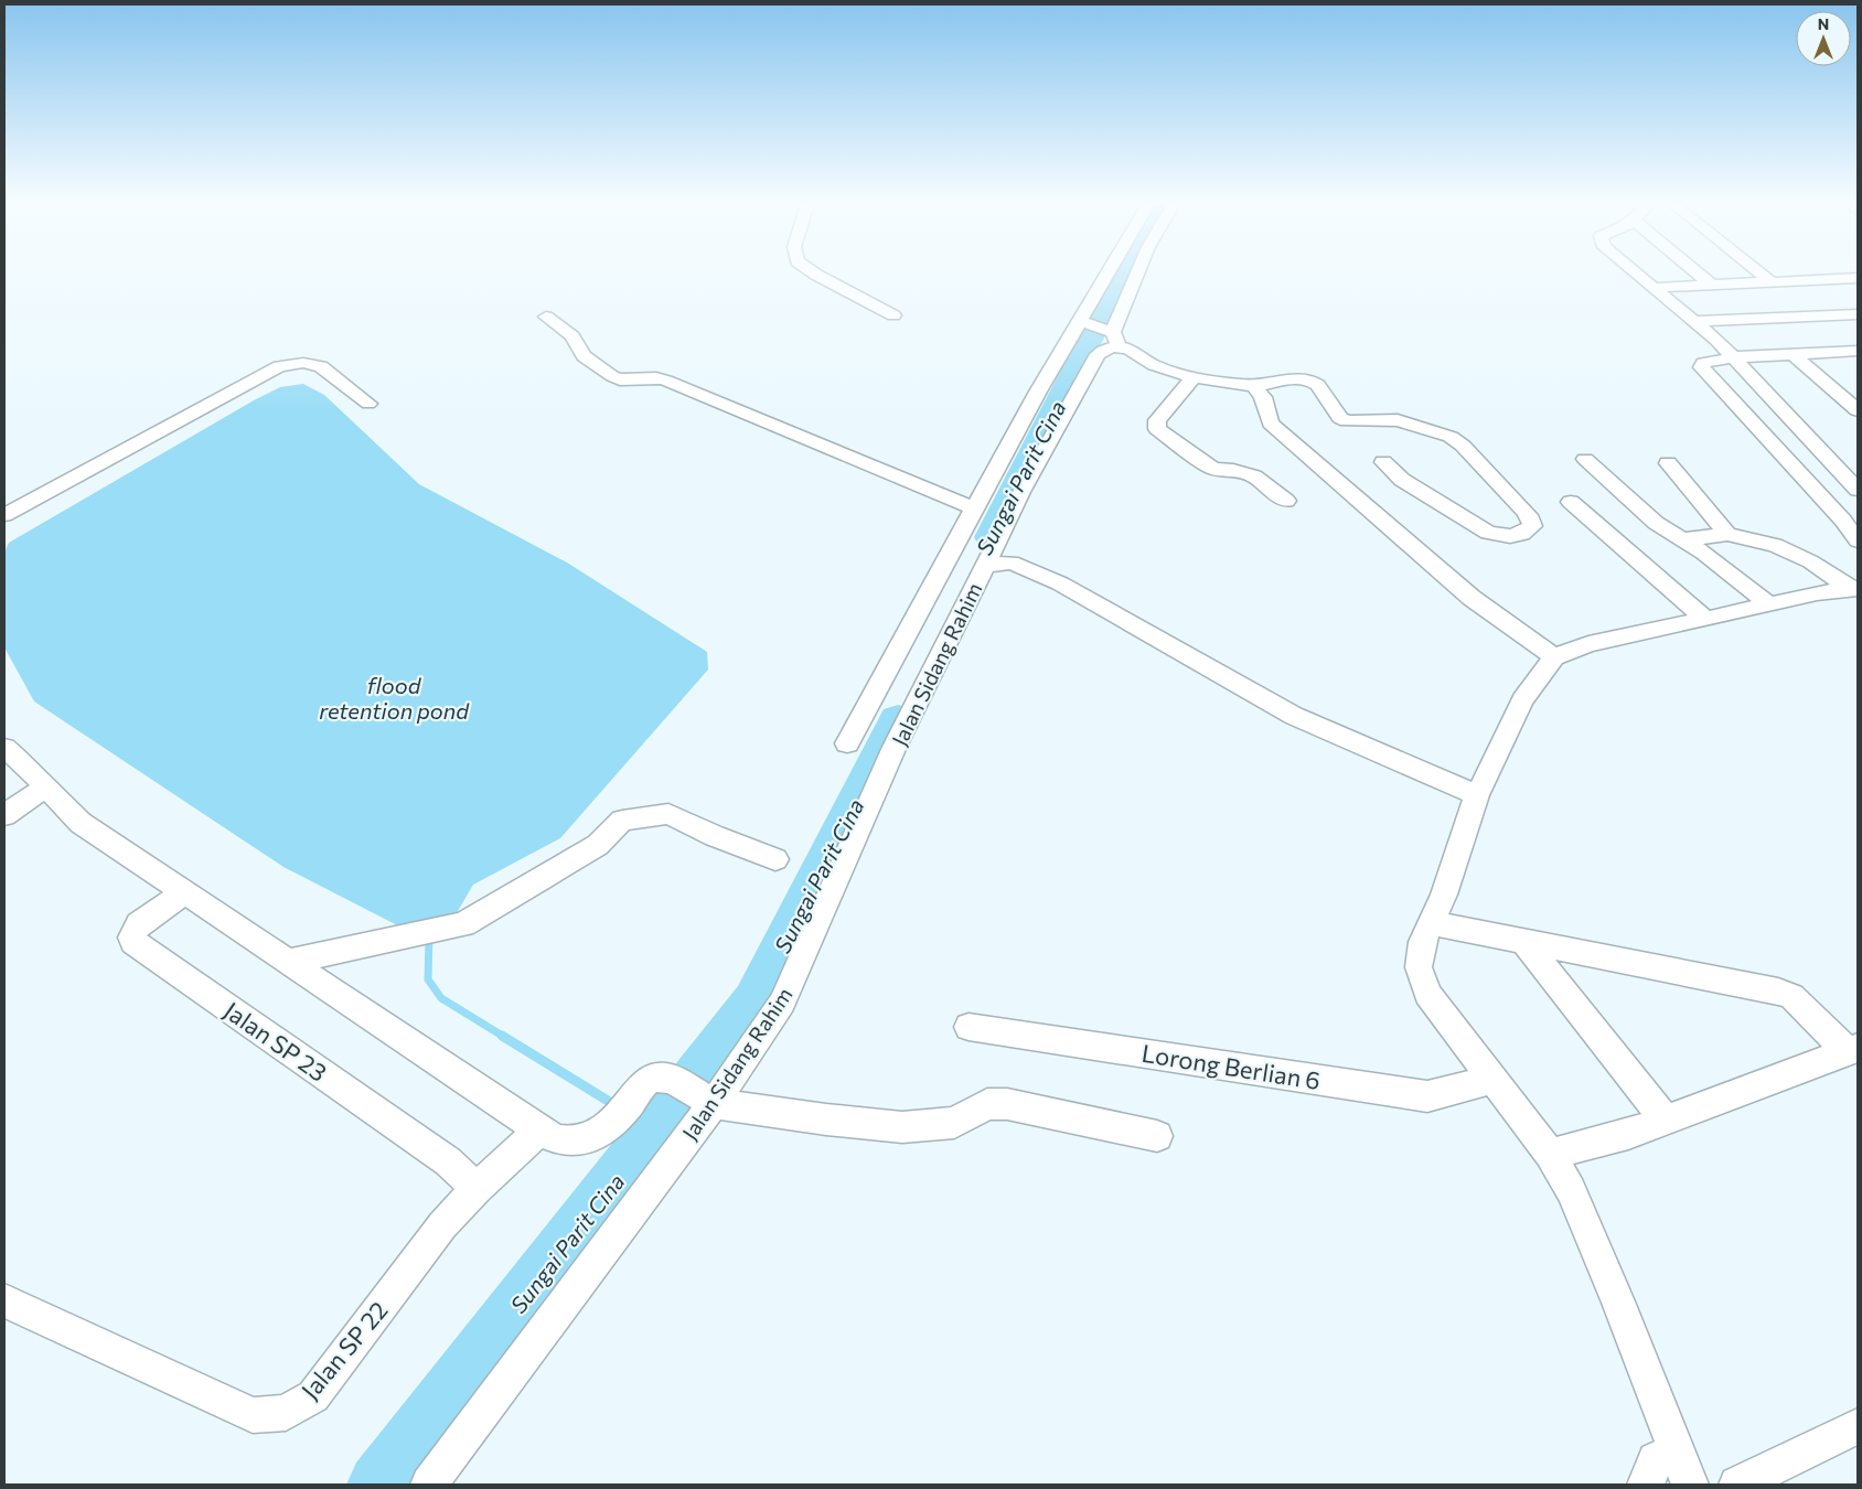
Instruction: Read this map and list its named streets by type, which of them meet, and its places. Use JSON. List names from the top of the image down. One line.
{"streets":{"street":["Jalan Sidang Rahim","Jalan SP 23","Lorong Berlian 6","Jalan SP 22"]},"crossings":[["Jalan SP 23","Jalan SP 22"]],"water":["Sungai Parit Cina","flood retention pond"],"north":"top"}
